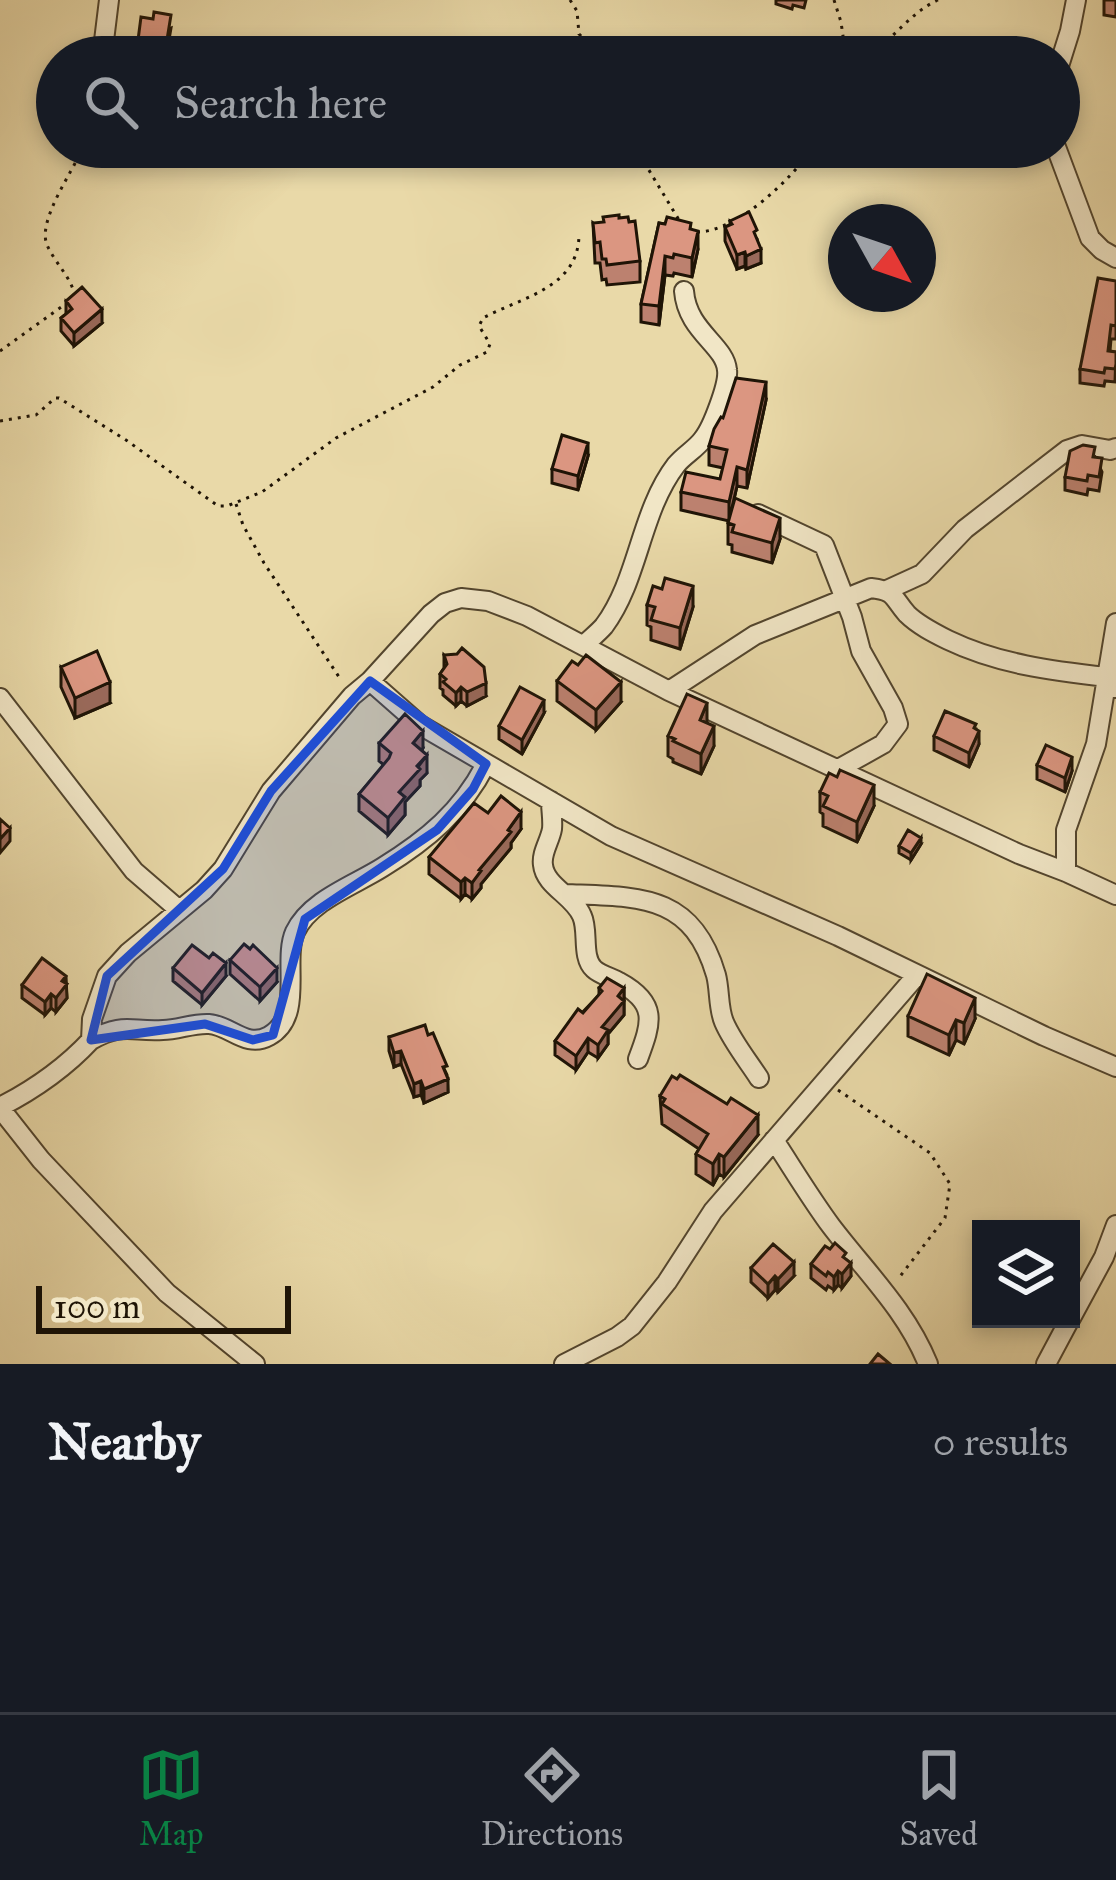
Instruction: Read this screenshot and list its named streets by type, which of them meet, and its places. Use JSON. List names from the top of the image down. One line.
{"scale_bar":"100 m","north":"bottom right","page":{"search":"Search here","scale":"100 m","heading":["Nearby","0 results"],"nav":["Map","Directions","Saved"]}}
